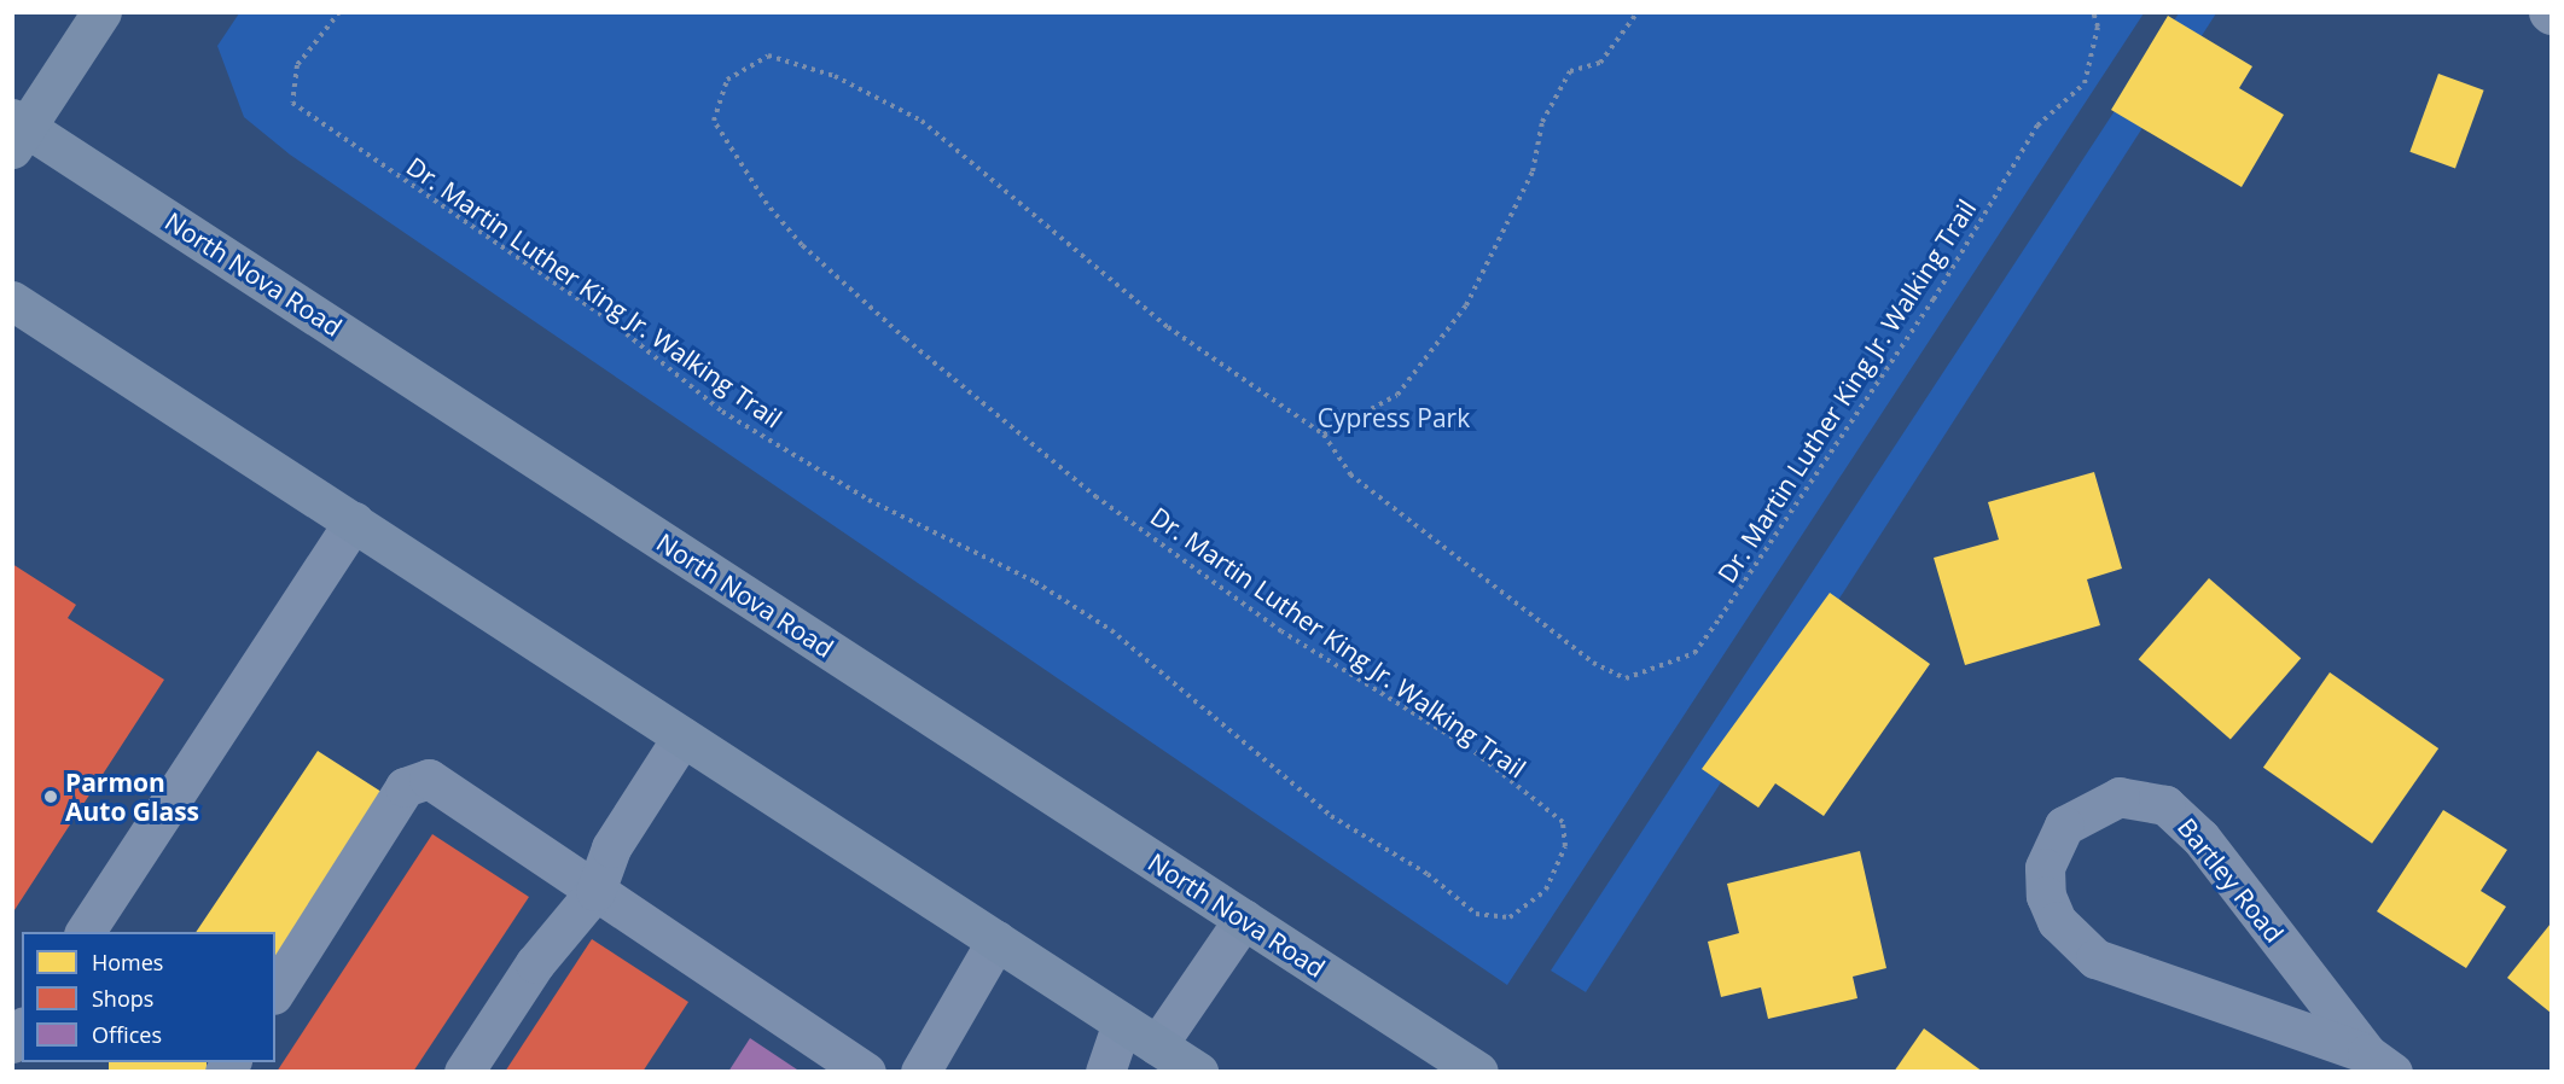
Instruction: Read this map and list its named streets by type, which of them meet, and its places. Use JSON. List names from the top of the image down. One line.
{"streets":{"main road":["North Nova Road"],"street":["Bartley Road"],"path":["Dr. Martin Luther King Jr. Walking Trail"]},"parks":["Cypress Park"],"places":["Parmon Auto Glass"],"legend":["Homes","Shops","Offices"]}
